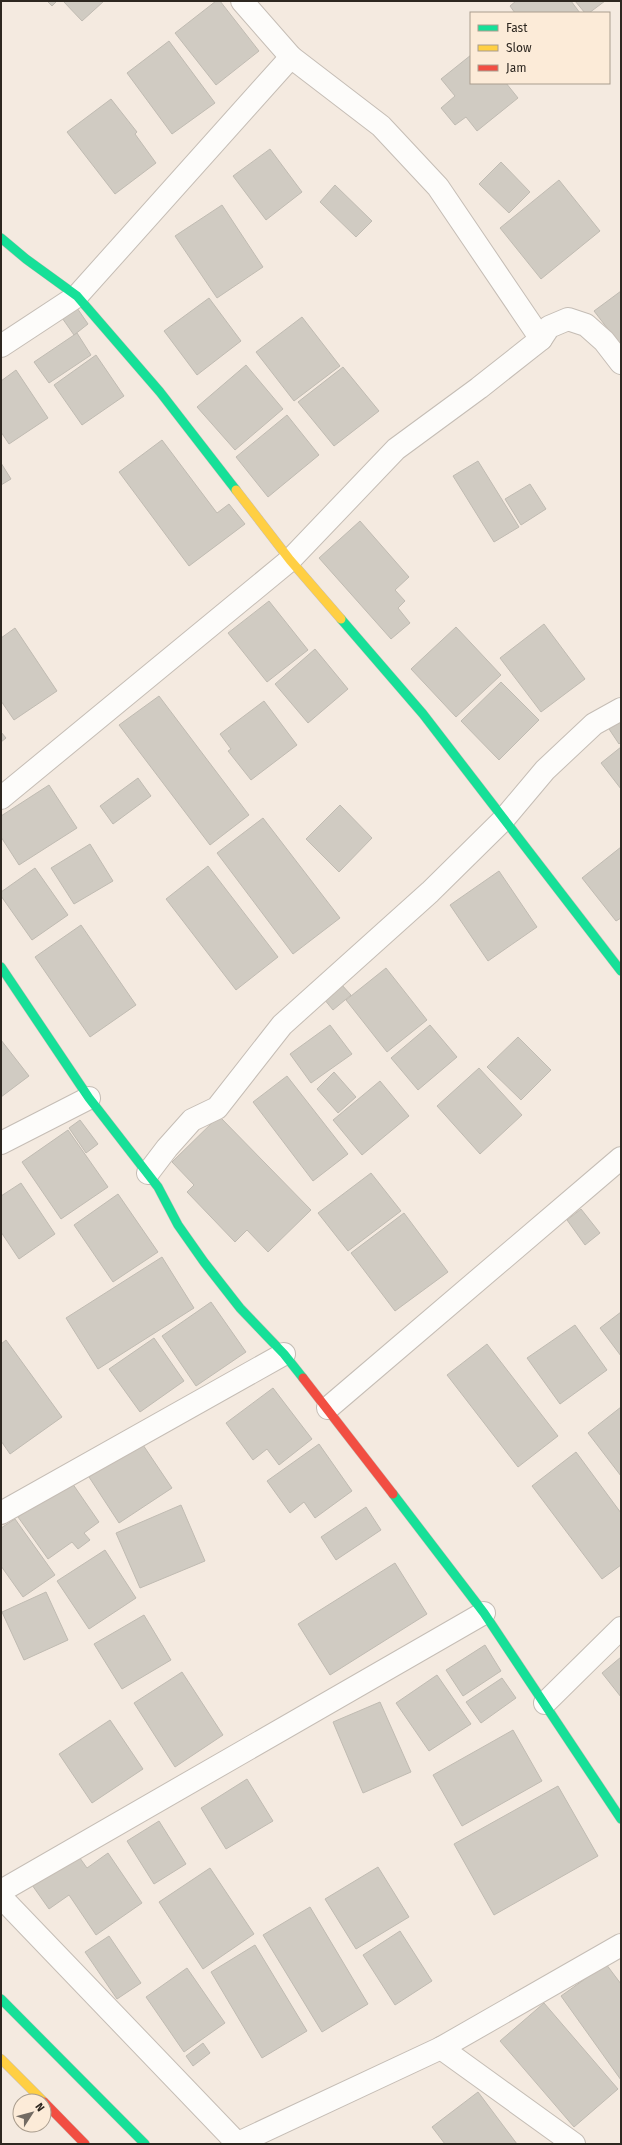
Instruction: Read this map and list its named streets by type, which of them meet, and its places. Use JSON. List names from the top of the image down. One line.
{"legend":["Fast","Slow","Jam"],"north":"top right"}
